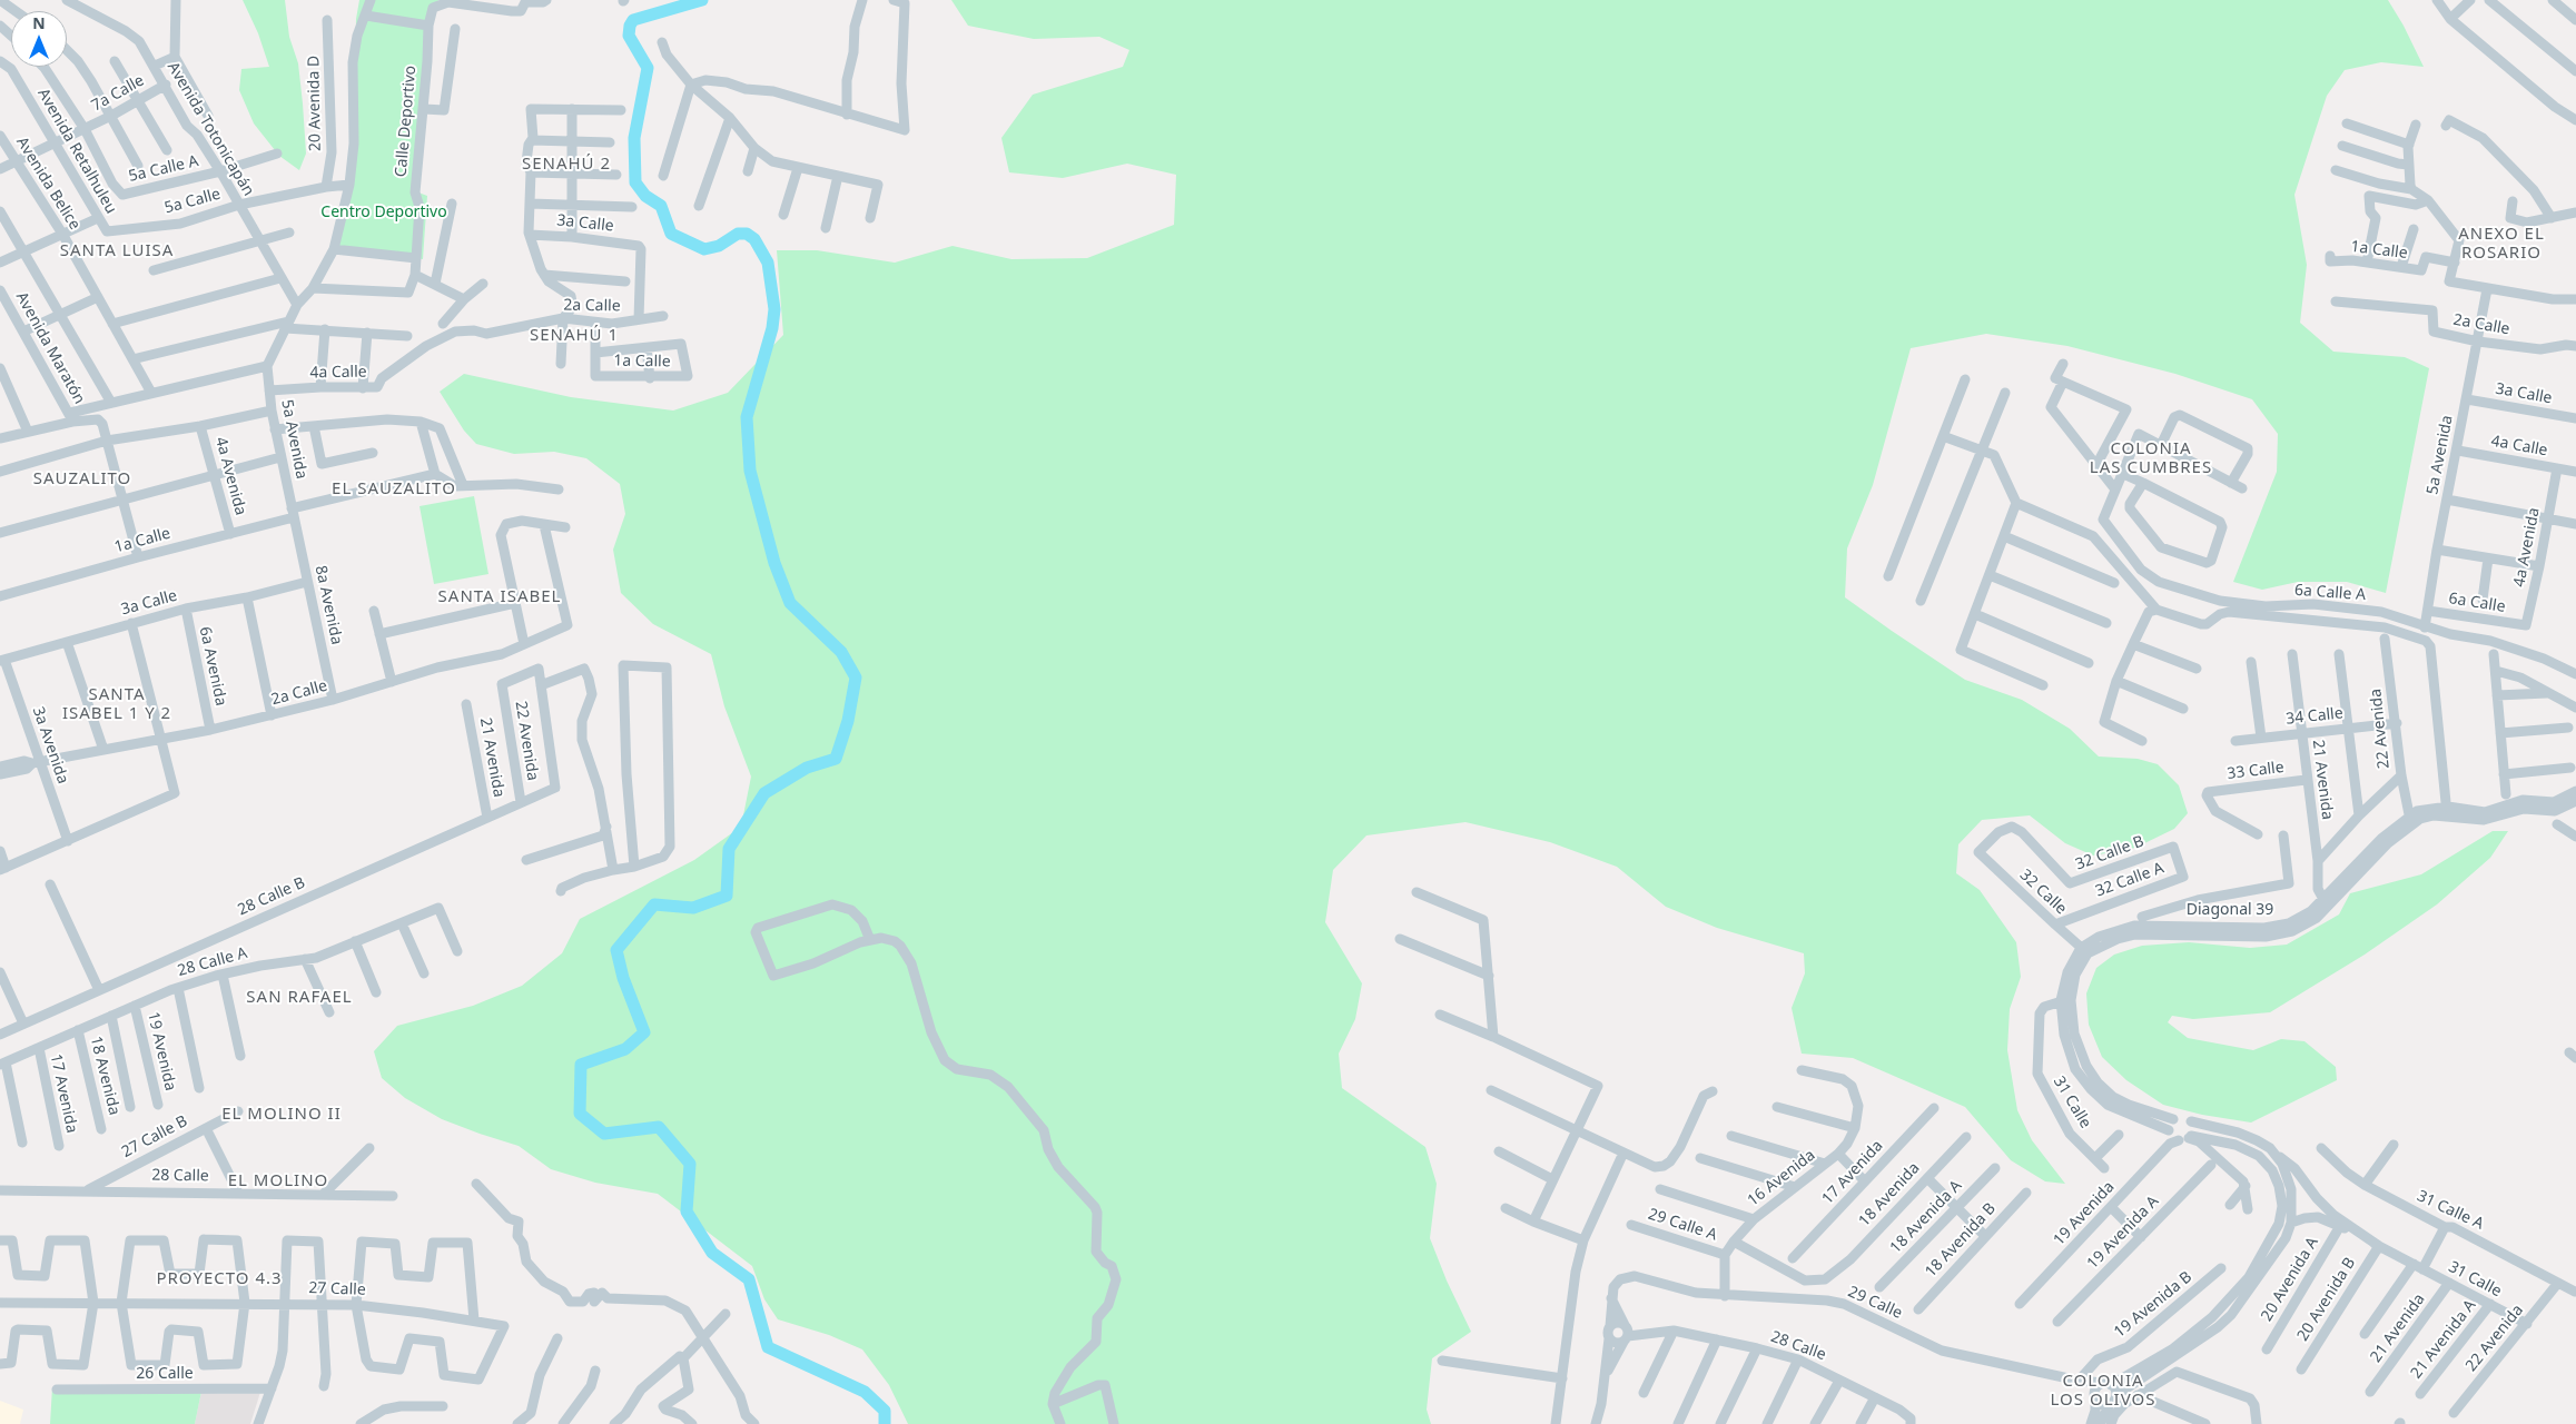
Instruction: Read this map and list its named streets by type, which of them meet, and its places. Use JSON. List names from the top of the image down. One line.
{"streets":{"street":["7a Calle","20 Avenida D","Calle Deportivo","Avenida Totonicapán","Avenida Retalhuleu","5a Calle A","Avenida Belice","5a Calle","3a Calle","1a Calle","2a Calle","Avenida Maratón","4a Calle","5a Avenida","4a Avenida","6a Calle A","6a Calle","8a Avenida","6a Avenida","34 Calle","22 Avenida","3a Avenida","21 Avenida","33 Calle","32 Calle B","32 Calle A","32 Calle","28 Calle B","Diagonal 39","28 Calle A","19 Avenida","18 Avenida","17 Avenida","31 Calle","27 Calle B","28 Calle","16 Avenida","31 Calle A","18 Avenida A","29 Calle A","19 Avenida A","18 Avenida B","20 Avenida A","27 Calle","20 Avenida B","29 Calle","19 Avenida B","21 Avenida A","26 Calle"]},"crossings":[["7a Calle","Avenida Totonicapán"],["7a Calle","Avenida Retalhuleu"],["7a Calle","5a Calle A"],["7a Calle","Avenida Belice"],["20 Avenida D","5a Calle"],["Avenida Totonicapán","5a Calle A"],["Avenida Totonicapán","5a Calle"],["Avenida Retalhuleu","5a Calle"],["3a Calle","2a Calle"],["3a Calle","5a Avenida"],["3a Calle","8a Avenida"],["3a Calle","6a Avenida"],["3a Calle","3a Avenida"],["1a Calle","5a Avenida"],["1a Calle","4a Avenida"],["1a Calle","8a Avenida"],["2a Calle","4a Calle"],["2a Calle","5a Avenida"],["2a Calle","8a Avenida"],["2a Calle","6a Avenida"],["2a Calle","3a Avenida"],["4a Calle","5a Avenida"],["4a Calle","4a Avenida"],["5a Avenida","6a Calle A"],["5a Avenida","6a Calle"],["5a Avenida","8a Avenida"],["4a Avenida","6a Calle"],["34 Calle","22 Avenida"],["34 Calle","21 Avenida"],["22 Avenida","28 Calle B"],["22 Avenida","Diagonal 39"],["22 Avenida","31 Calle"],["22 Avenida","31 Calle A"],["21 Avenida","33 Calle"],["21 Avenida","28 Calle B"],["21 Avenida","Diagonal 39"],["21 Avenida","31 Calle"],["32 Calle B","32 Calle A"],["32 Calle B","32 Calle"],["32 Calle A","32 Calle"],["32 Calle","Diagonal 39"],["28 Calle A","19 Avenida"],["28 Calle A","18 Avenida"],["28 Calle A","17 Avenida"],["18 Avenida","16 Avenida"],["31 Calle","20 Avenida A"],["31 Calle","20 Avenida B"],["31 Calle","21 Avenida A"],["27 Calle B","28 Calle"],["16 Avenida","29 Calle A"],["29 Calle","19 Avenida B"]],"districts":["SENAHÚ 2","ANEXO EL ROSARIO","SANTA LUISA","SENAHÚ 1","COLONIA LAS CUMBRES","SAUZALITO","EL SAUZALITO","SANTA ISABEL","SANTA ISABEL 1 Y 2","SAN RAFAEL","EL MOLINO II","EL MOLINO","PROYECTO 4.3","COLONIA LOS OLIVOS"],"parks":["Centro Deportivo"],"north":"top"}
